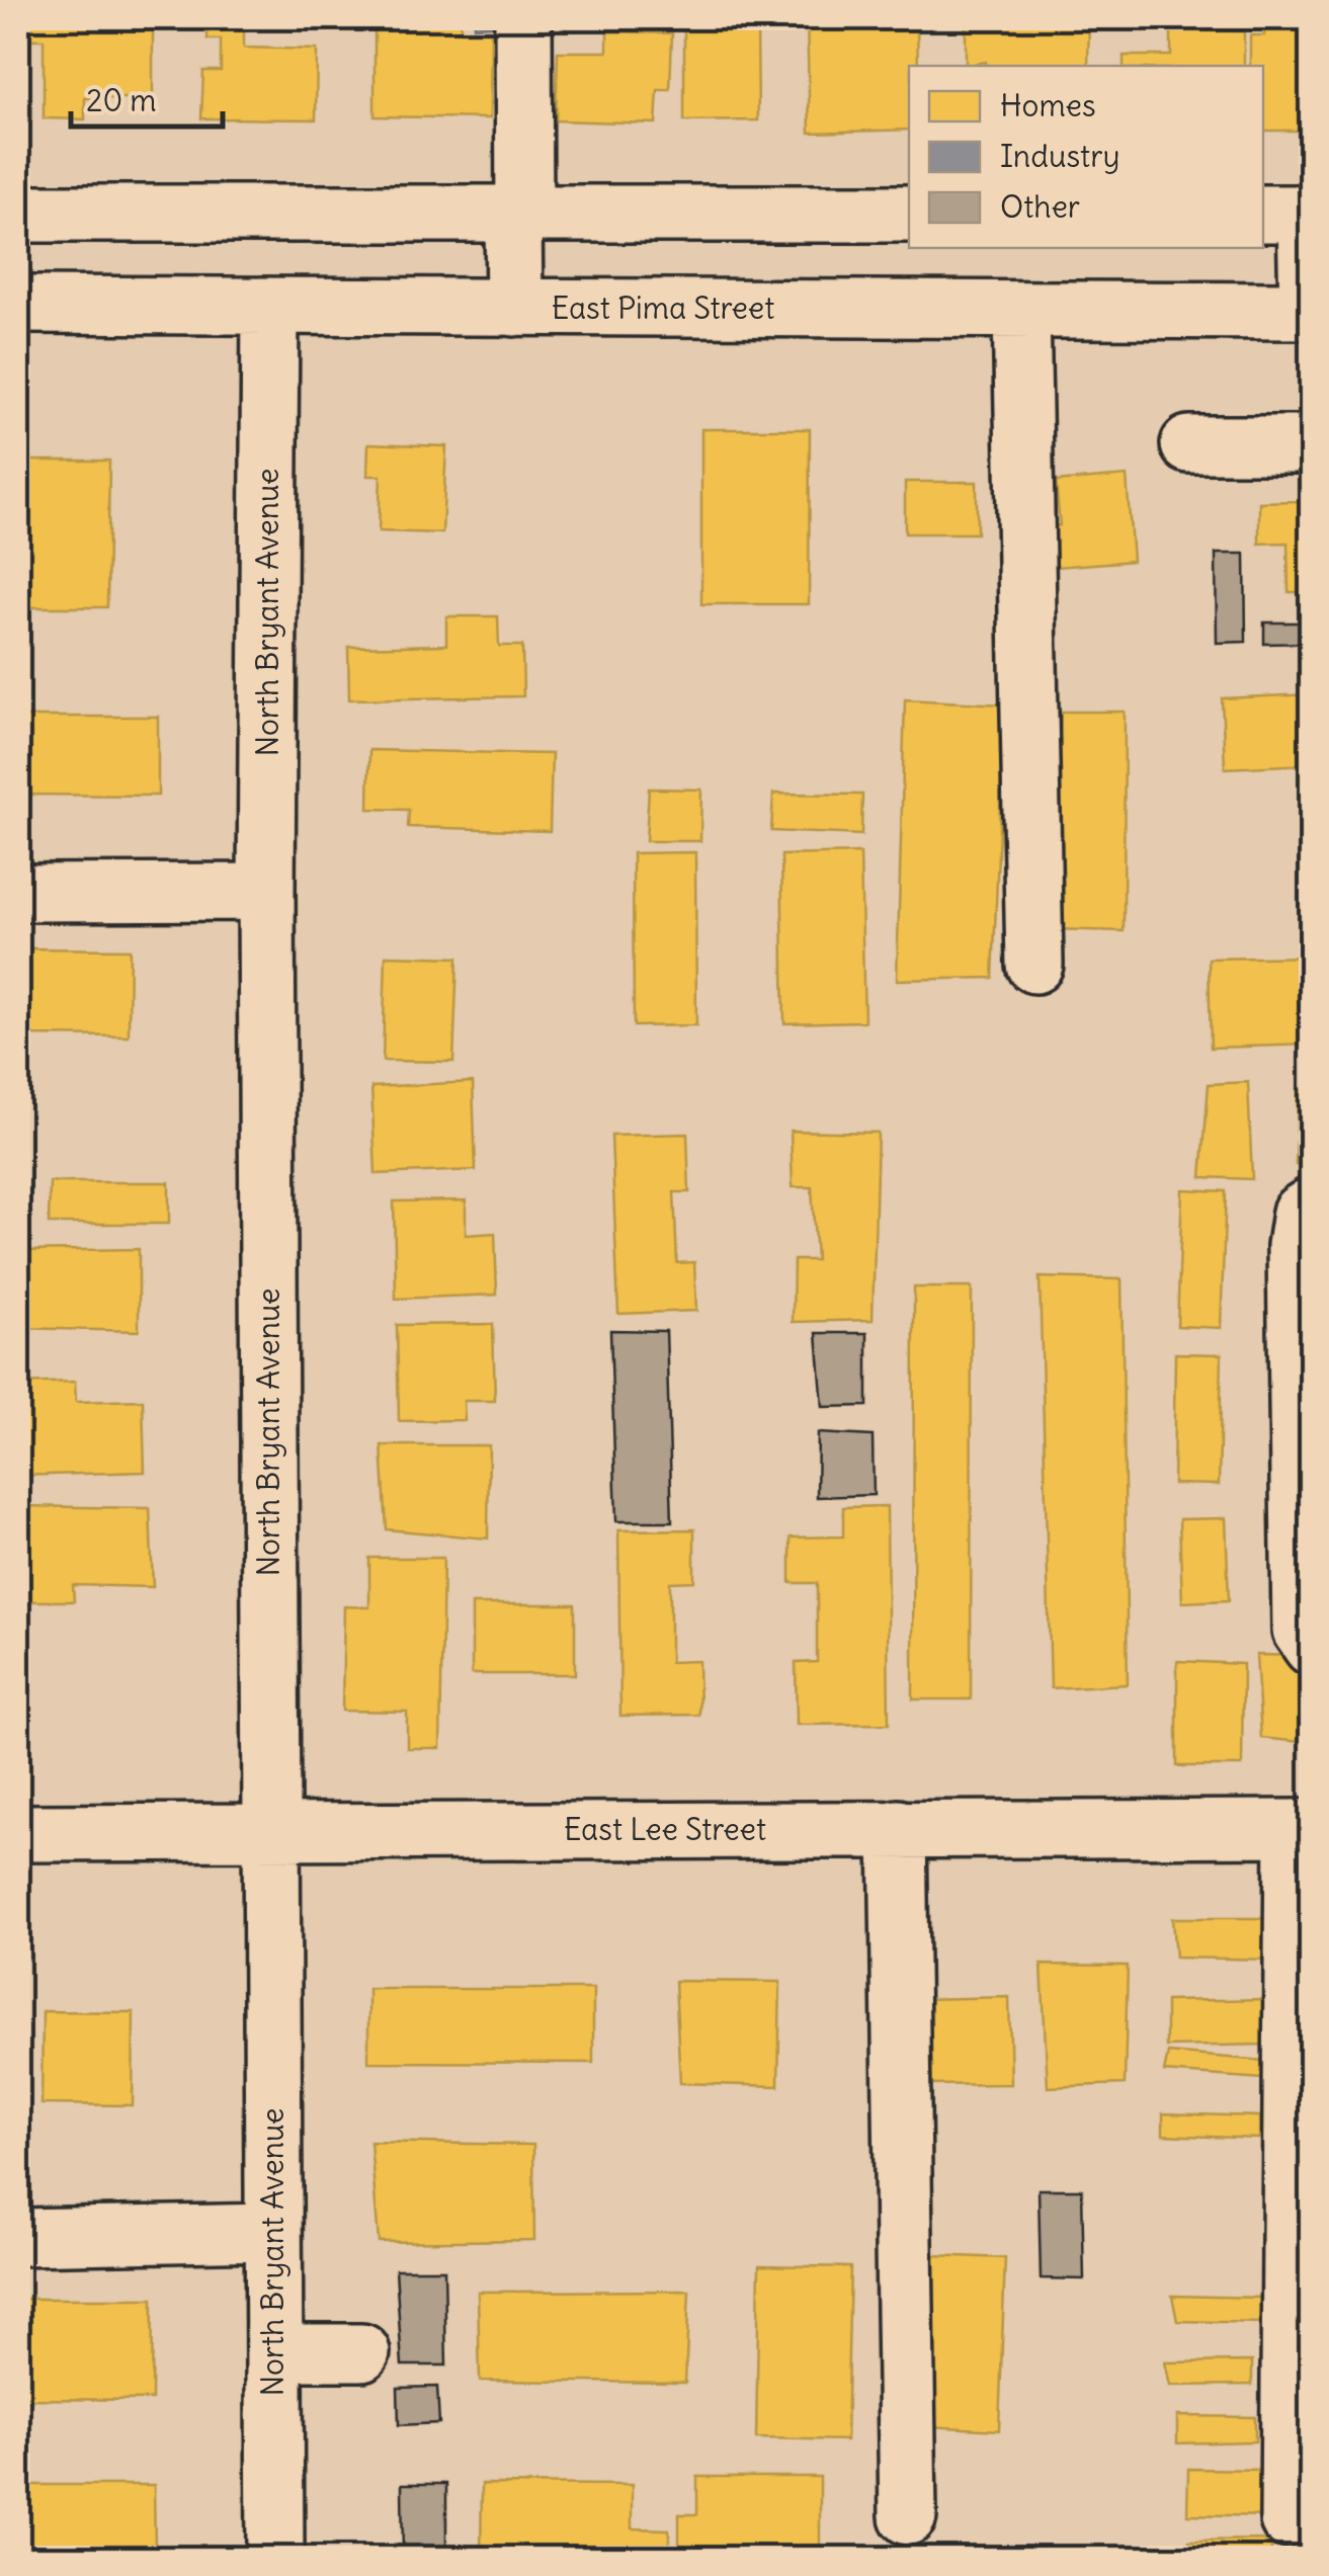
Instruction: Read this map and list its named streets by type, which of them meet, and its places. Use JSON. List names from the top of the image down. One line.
{"streets":{"street":["East Pima Street","North Bryant Avenue","East Lee Street"]},"crossings":[["East Pima Street","North Bryant Avenue"],["North Bryant Avenue","East Lee Street"]],"legend":["Homes","Industry","Other"],"scale_bar":"20 m"}
